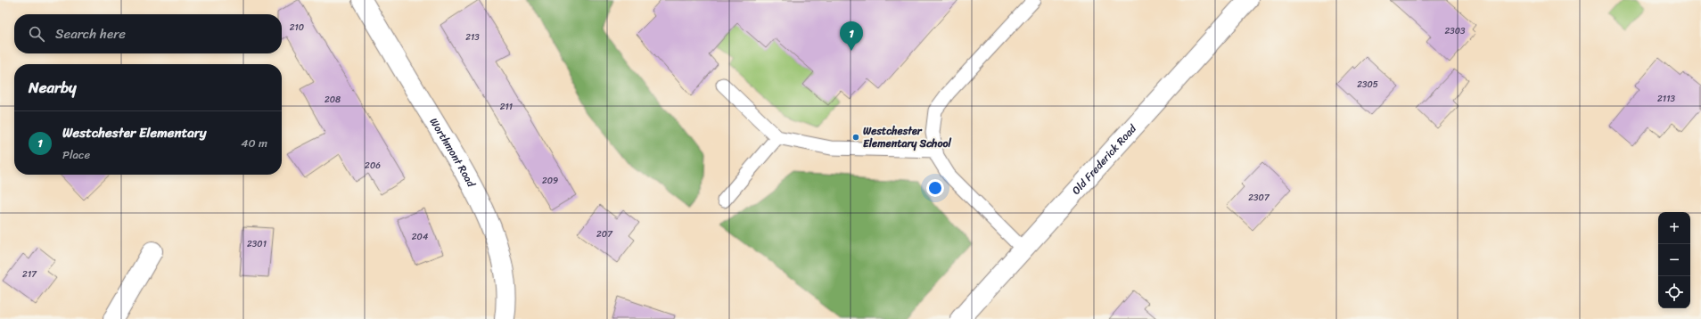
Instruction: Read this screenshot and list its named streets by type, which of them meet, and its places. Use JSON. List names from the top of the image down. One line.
{"streets":{"street":["Worthmont Road","Old Frederick Road"]},"places":["Westchester Elementary School"],"house_numbers":["210","2303","213","2305","2113","208","211","206","209","2307","207","204","2301","217"],"page":{"search":"Search here","pins":"1","heading":"Nearby","list":[{"mark":"1","name":"Westchester Elementary","note":"Place","value":"40 m"}],"map_buttons":["+","−"]}}
